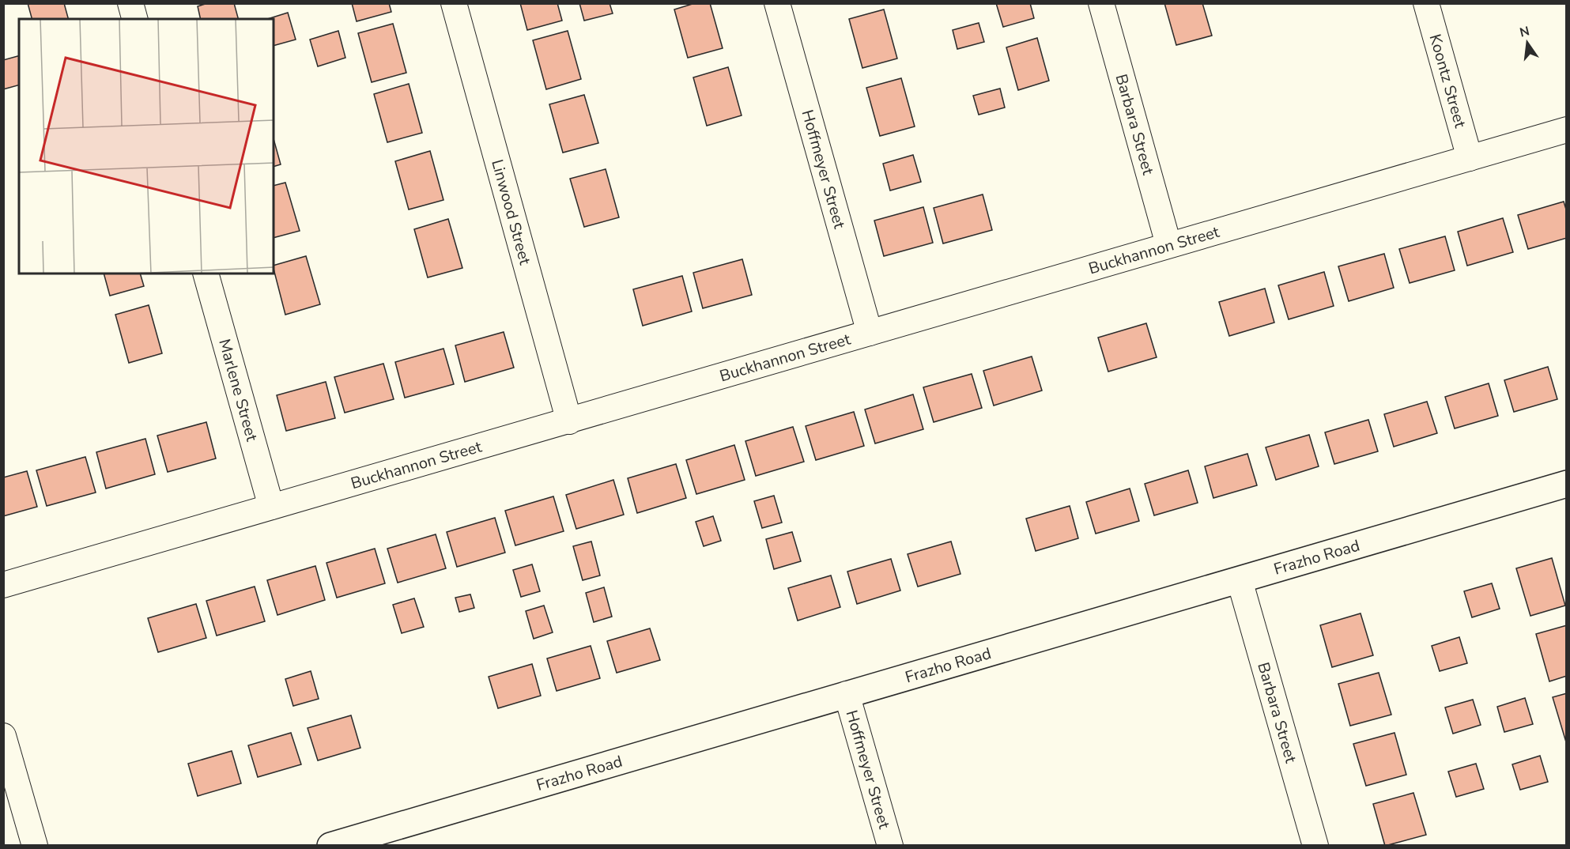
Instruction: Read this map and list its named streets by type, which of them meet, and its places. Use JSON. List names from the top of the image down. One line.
{"streets":{"street":["Koontz Street","Barbara Street","Hoffmeyer Street","Linwood Street","Buckhannon Street","Marlene Street","Frazho Road"]},"crossings":[["Koontz Street","Buckhannon Street"],["Barbara Street","Buckhannon Street"],["Barbara Street","Frazho Road"],["Hoffmeyer Street","Buckhannon Street"],["Hoffmeyer Street","Frazho Road"],["Linwood Street","Buckhannon Street"],["Buckhannon Street","Marlene Street"]],"north":"top"}
